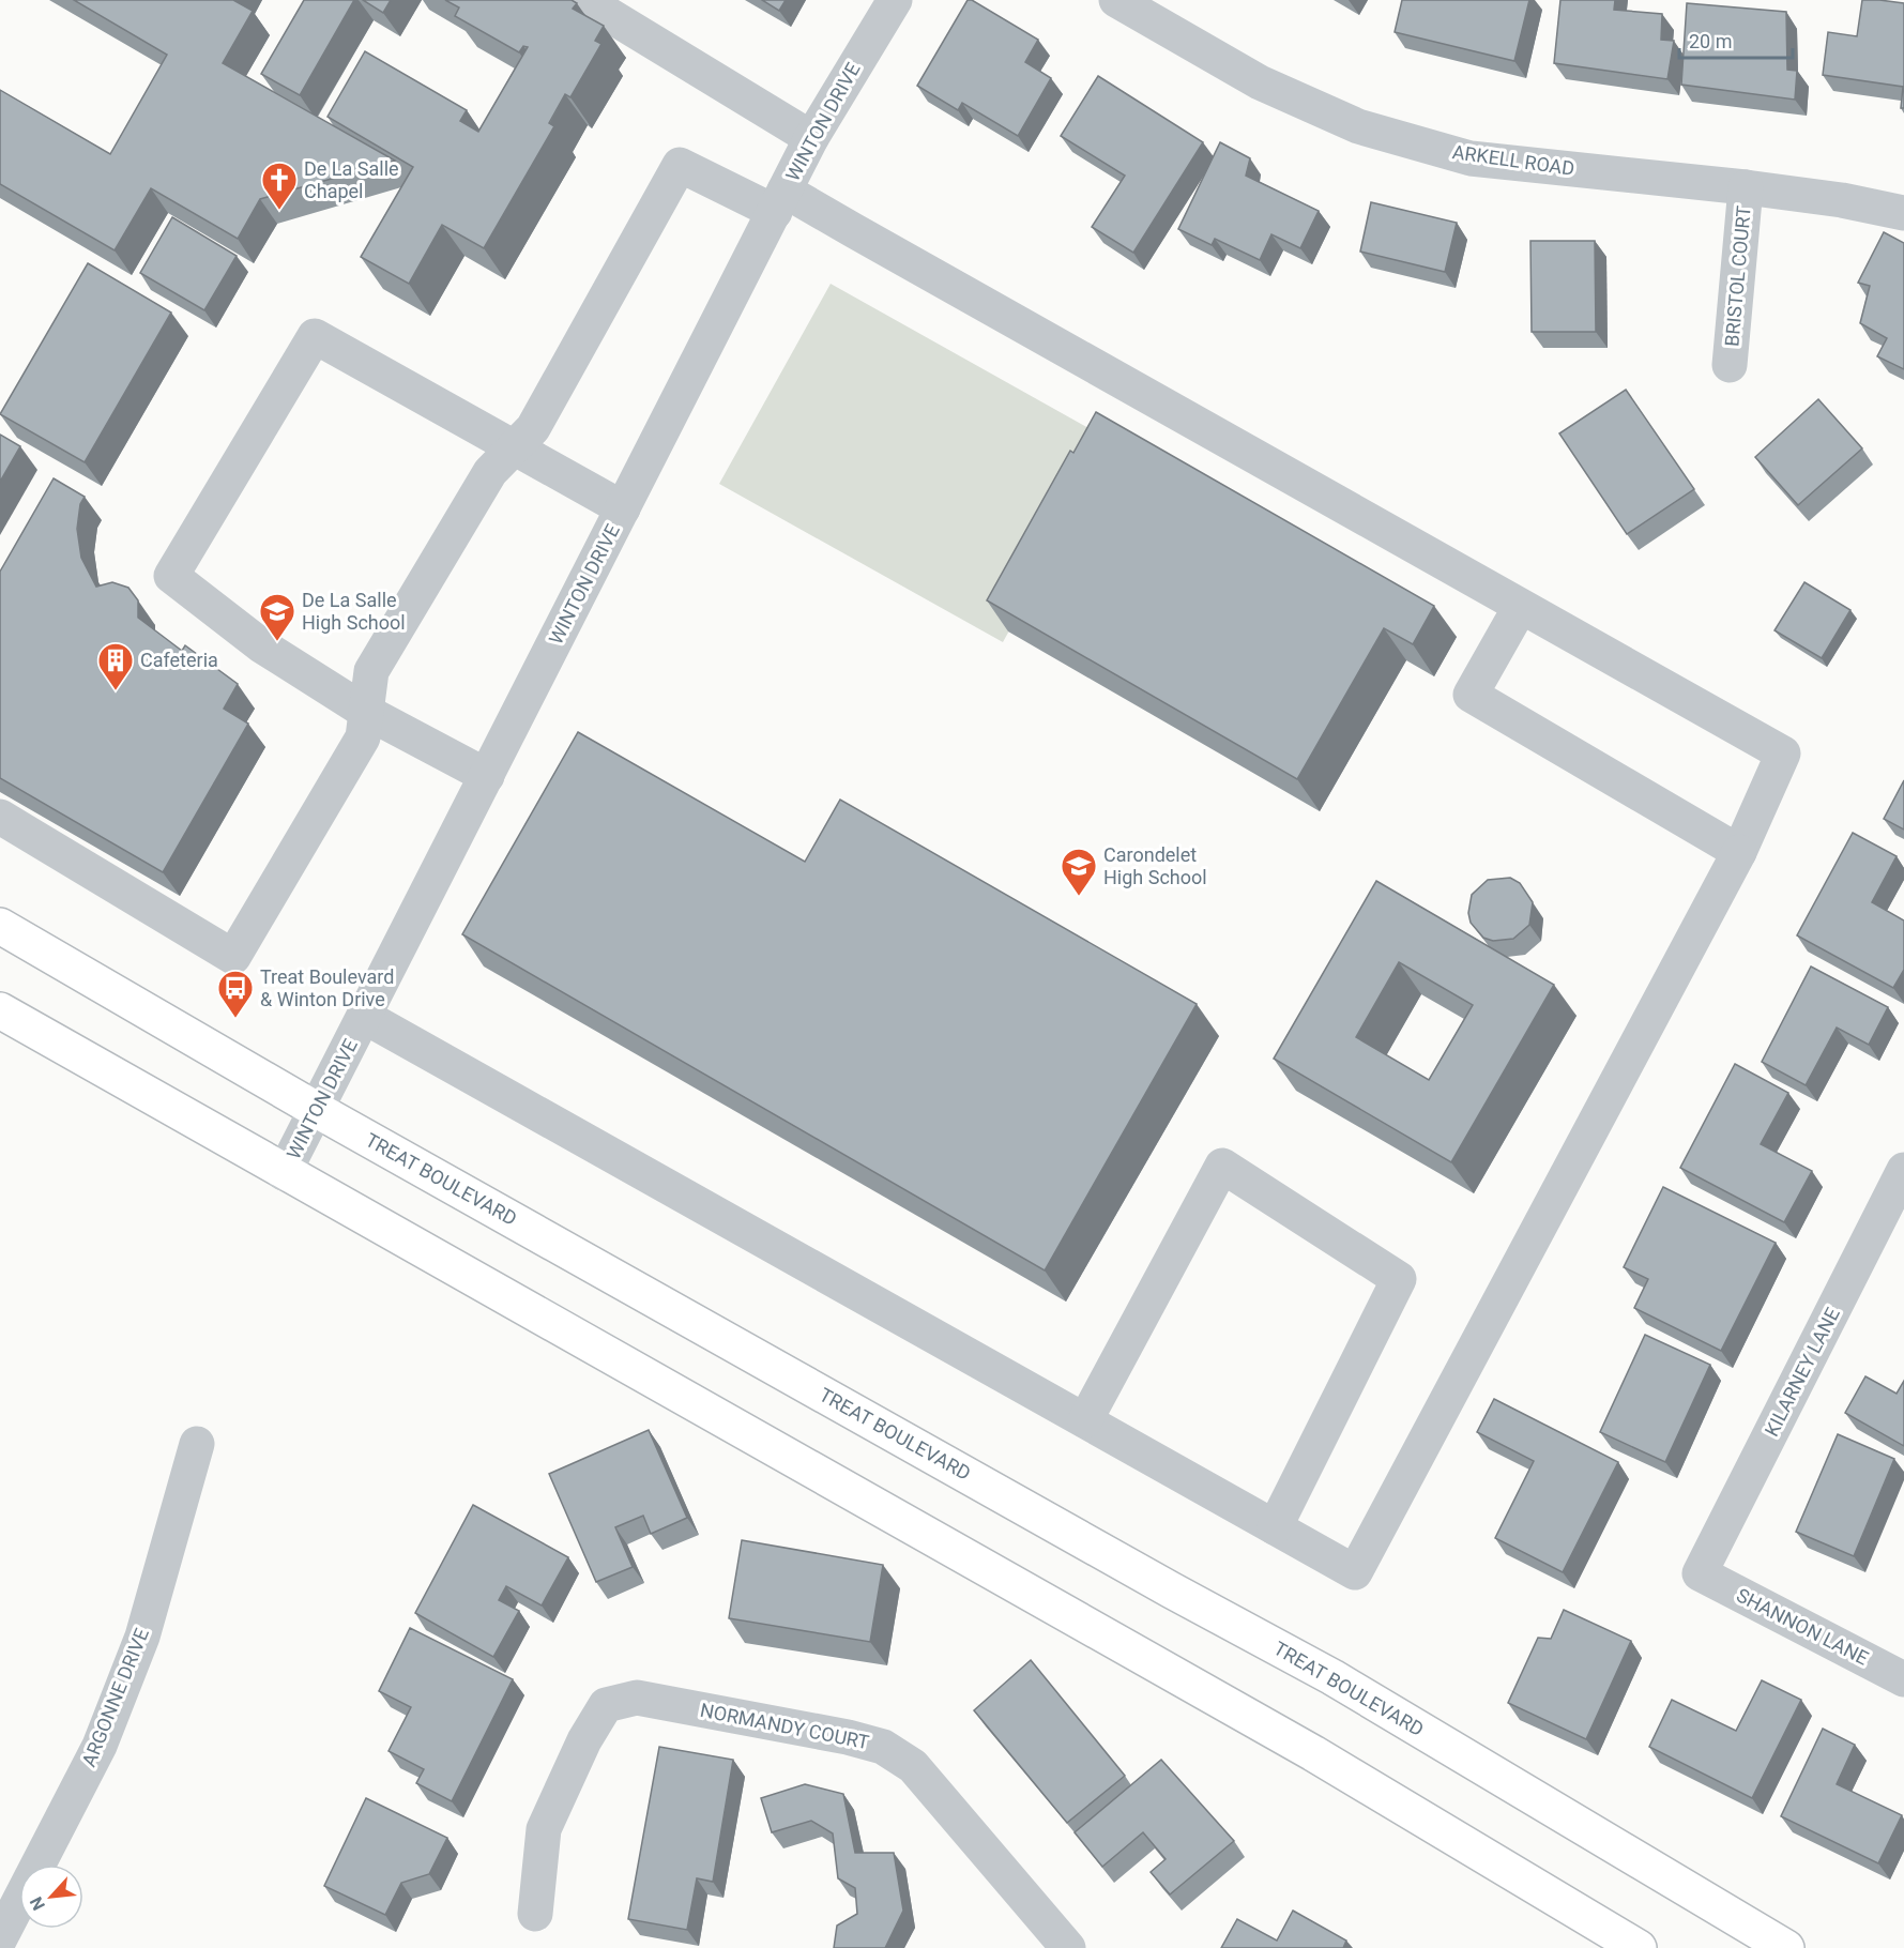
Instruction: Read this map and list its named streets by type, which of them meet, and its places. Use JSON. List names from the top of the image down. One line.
{"streets":{"main road":["TREAT BOULEVARD"],"street":["WINTON DRIVE","ARKELL ROAD","BRISTOL COURT","KILARNEY LANE","SHANNON LANE","ARGONNE DRIVE","NORMANDY COURT"]},"crossings":[["WINTON DRIVE","TREAT BOULEVARD"],["ARKELL ROAD","BRISTOL COURT"],["KILARNEY LANE","SHANNON LANE"]],"places":{"church":["De La Salle Chapel"],"school or university":["De La Salle High School","Carondelet High School"],"building":["Cafeteria"],"bus stop":["Treat Boulevard & Winton Drive"]},"scale_bar":"20 m","north":"bottom left"}
